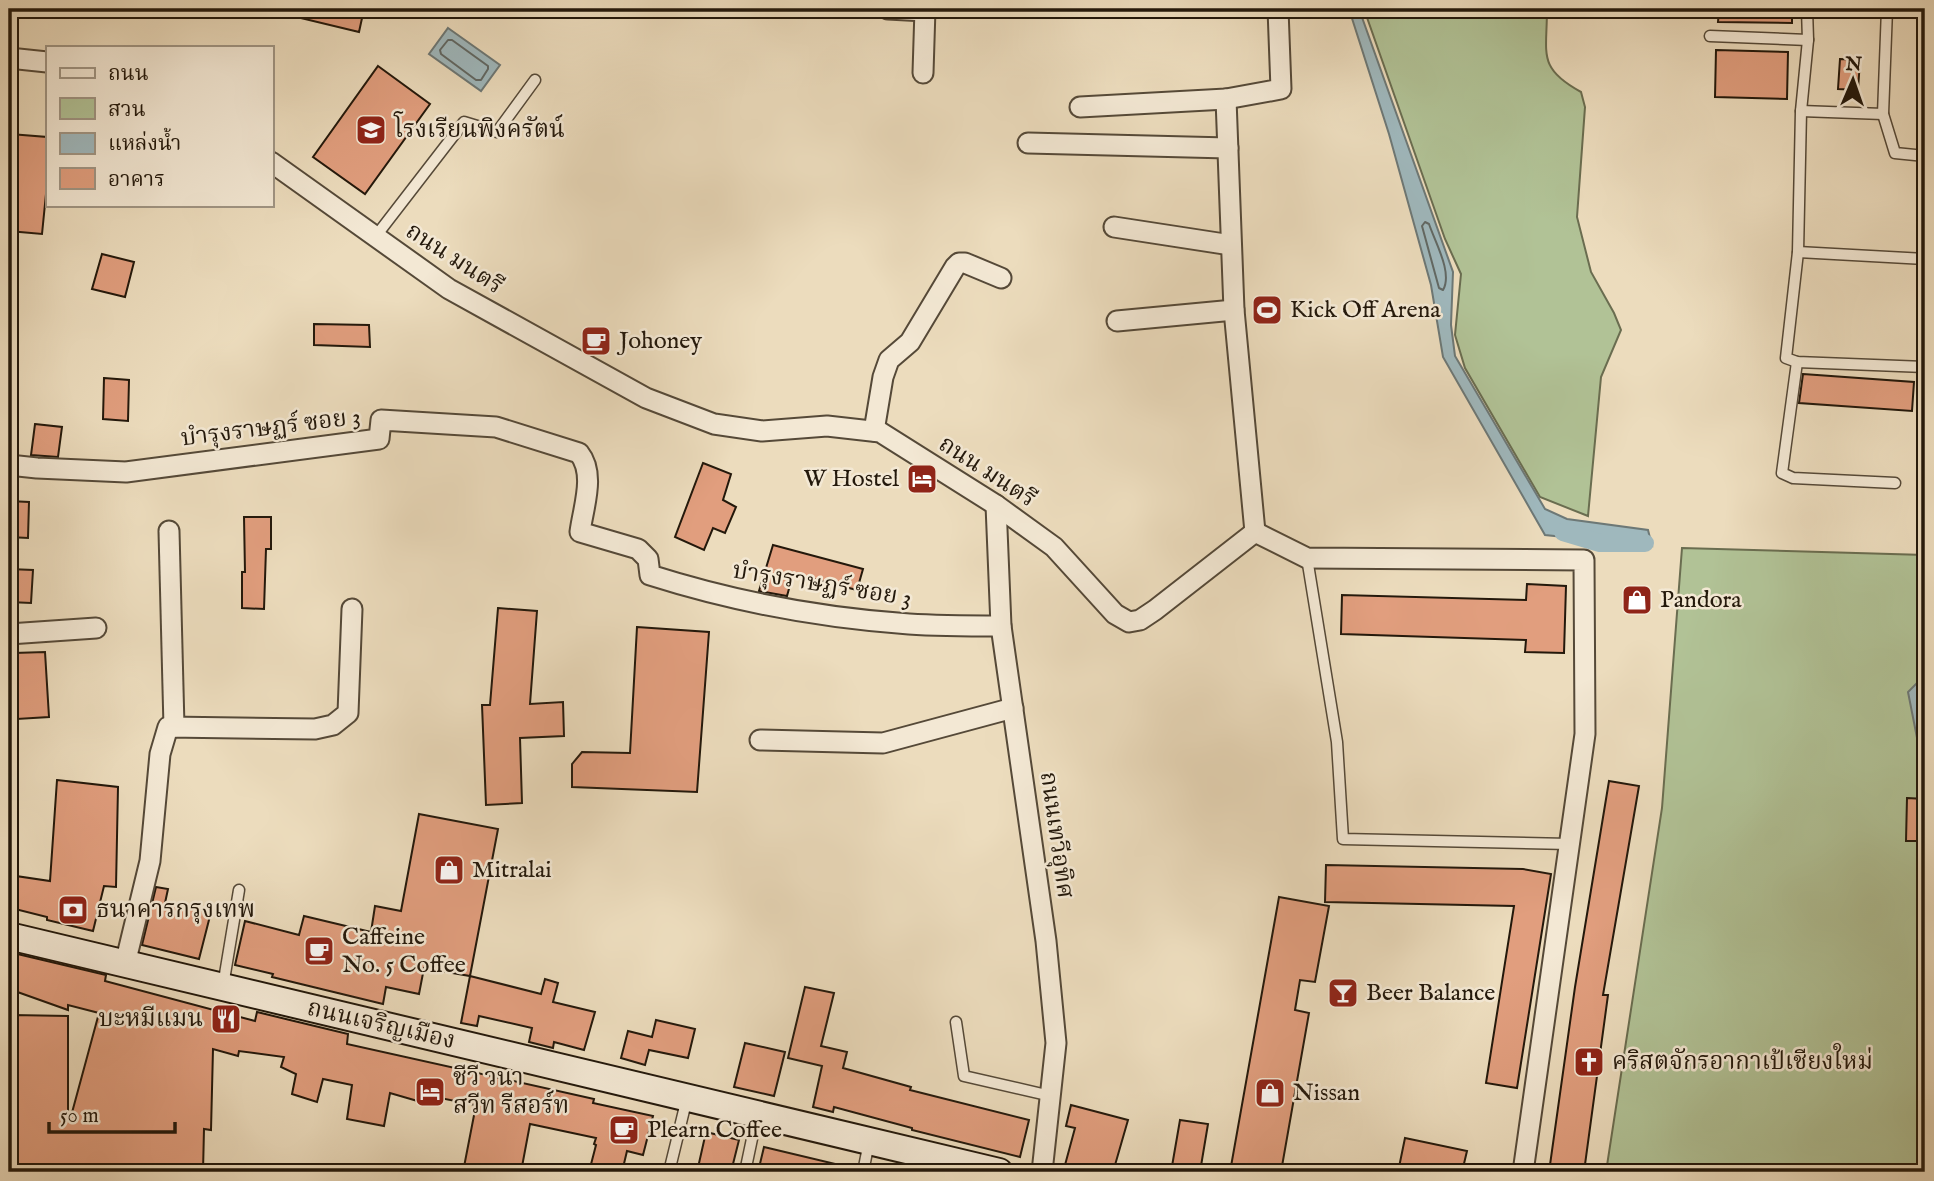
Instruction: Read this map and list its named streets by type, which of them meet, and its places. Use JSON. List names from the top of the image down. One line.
{"streets":{"main road":["ถนนเจริญเมือง"],"street":["ถนน มนตรี","บำรุงราษฏร์ ซอย 3","ถนนเทวีอุทิศ"]},"crossings":[["ถนน มนตรี","ถนนเทวีอุทิศ"],["บำรุงราษฏร์ ซอย 3","ถนนเทวีอุทิศ"]],"places":{"school or university":["โรงเรียนพิงครัตน์"],"sports":["Kick Off Arena"],"cafe":["Johoney","Caffeine No. 5 Coffee","Plearn Coffee"],"hotel":["W Hostel","ชีวี วนา สวีท รีสอร์ท"],"shop":["Pandora","Mitralai","Nissan"],"bank":["ธนาคารกรุงเทพ"],"bar":["Beer Balance"],"restaurant":["บะหมีแมน"],"church":["คริสตจักรอากาเป้เชียงใหม่"]},"legend":["ถนน","สวน","แหล่งน้ำ","อาคาร"],"scale_bar":"50 m","north":"top"}
